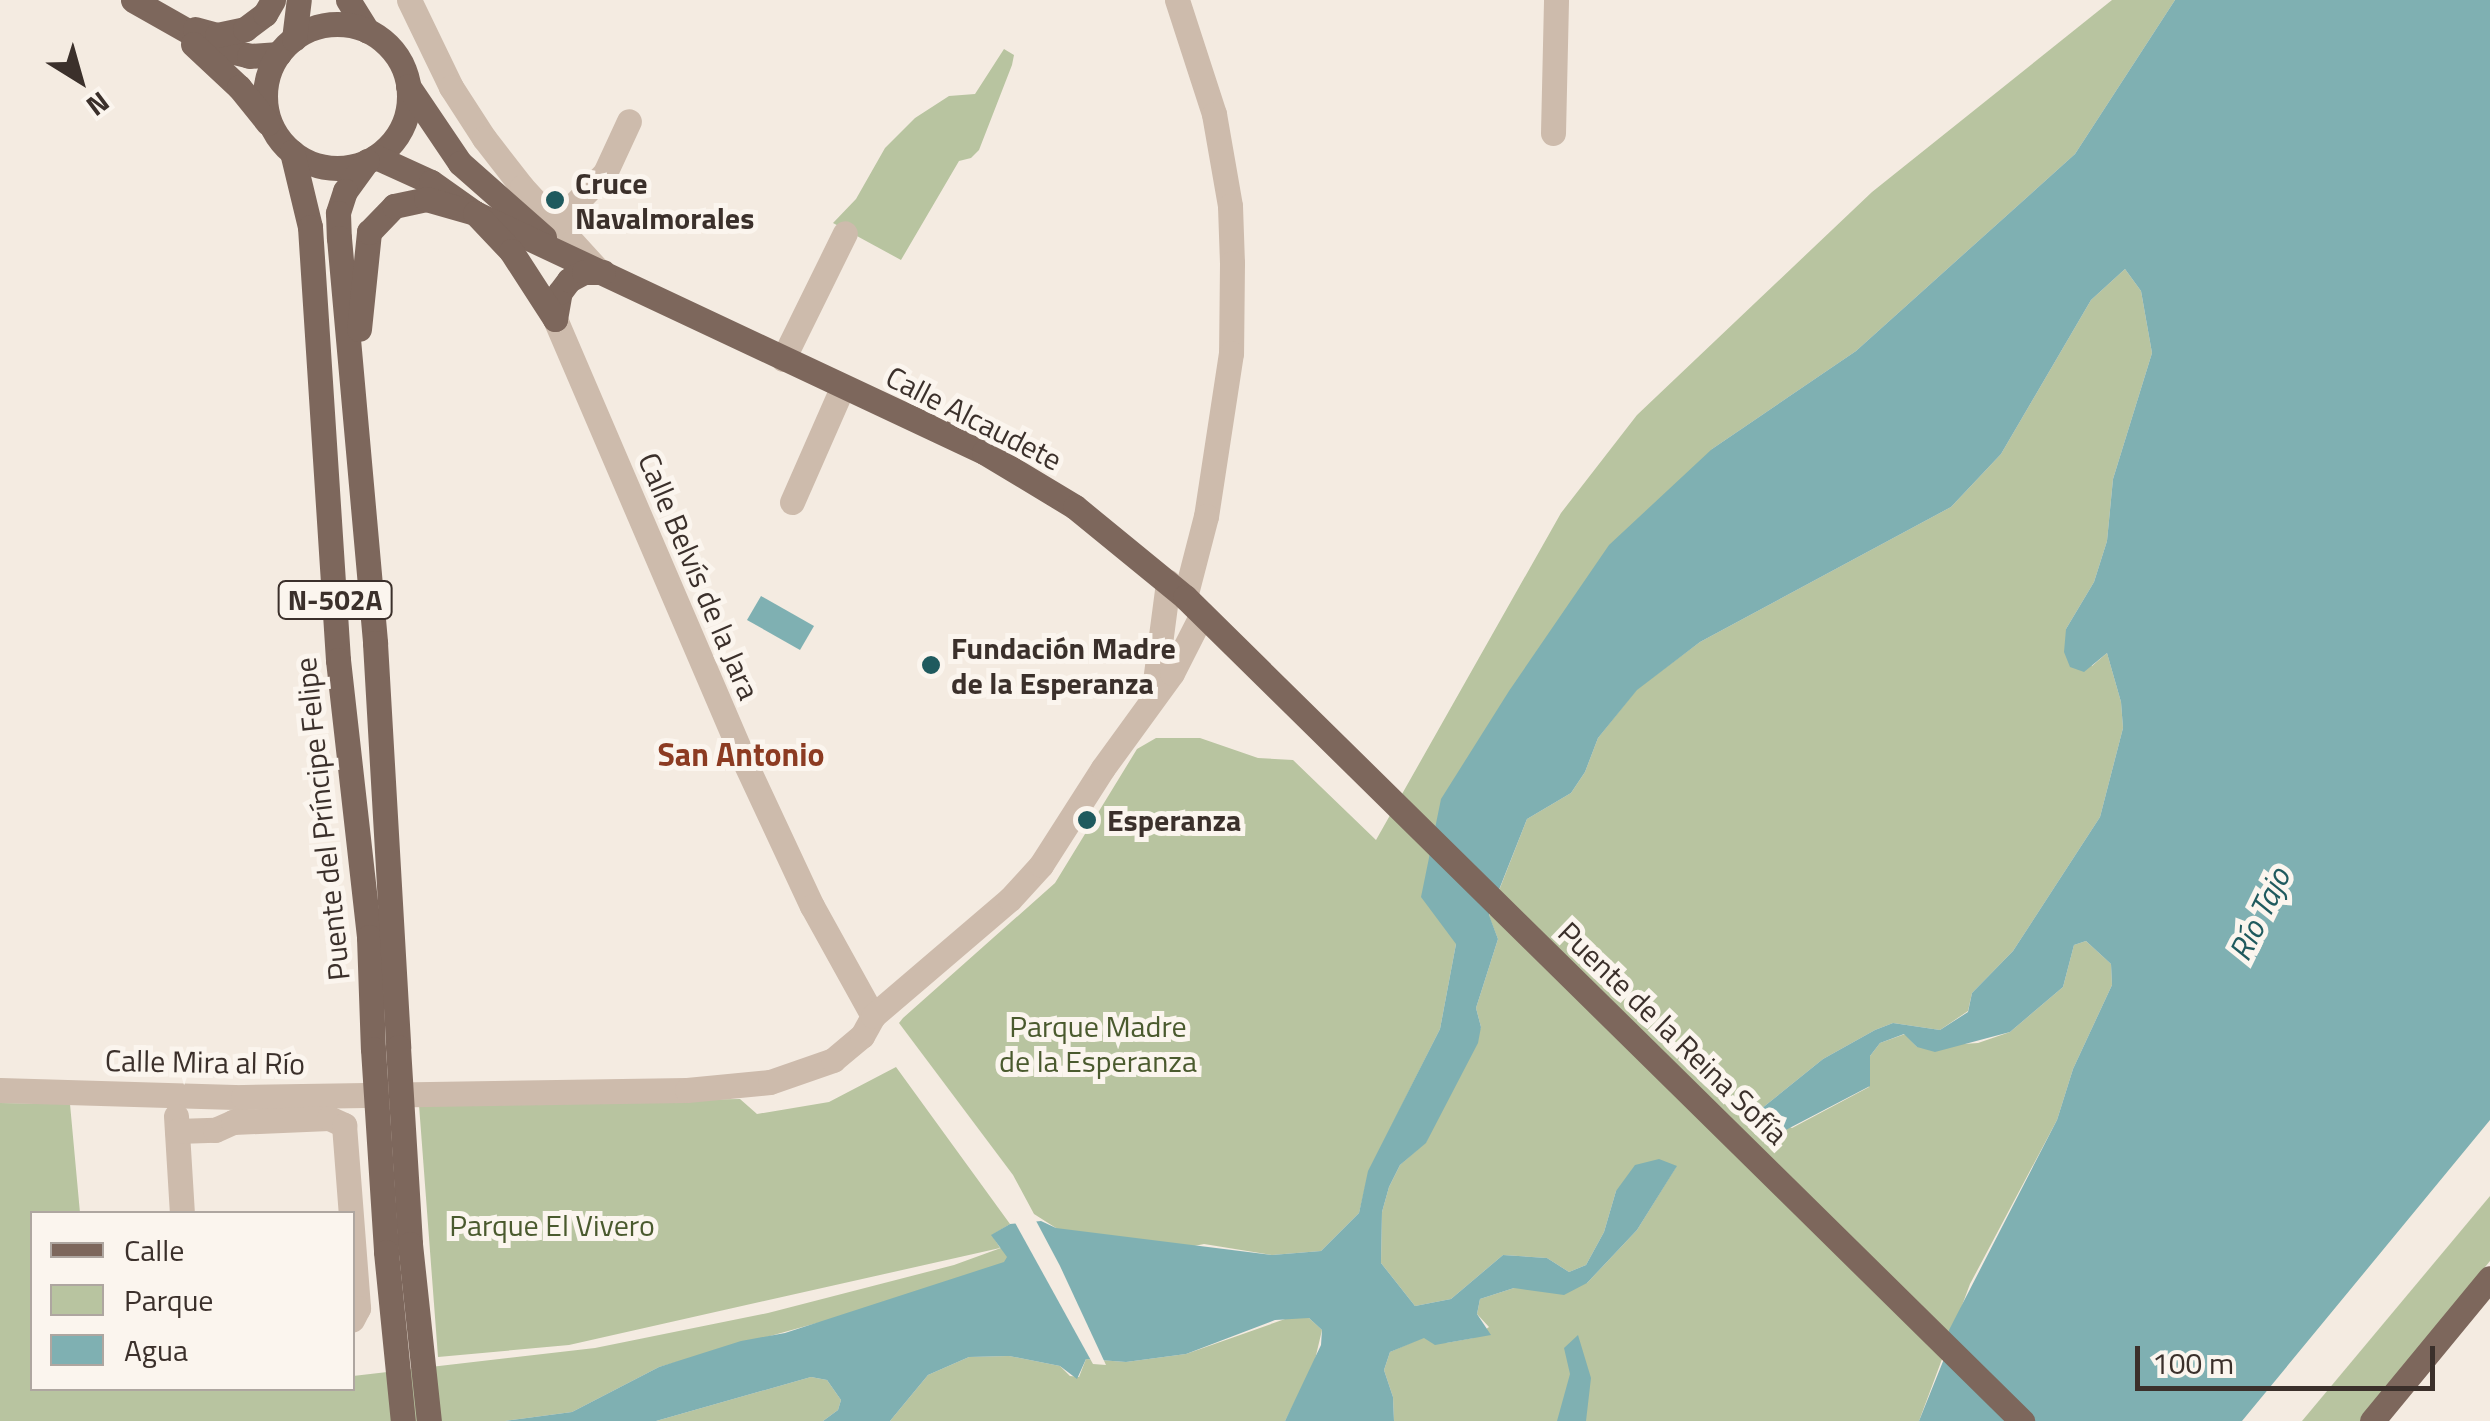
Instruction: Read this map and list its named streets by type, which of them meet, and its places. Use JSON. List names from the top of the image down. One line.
{"streets":{"main road":["Calle Alcaudete","N-502A","Puente del Príncipe Felipe","Puente de la Reina Sofía"],"street":["Calle Belvís de la Jara","Calle Mira al Río"]},"crossings":[["Calle Alcaudete","N-502A"],["Calle Alcaudete","Puente del Príncipe Felipe"],["Calle Alcaudete","Puente de la Reina Sofía"],["Calle Alcaudete","Calle Mira al Río"],["Calle Belvís de la Jara","Calle Mira al Río"],["N-502A","Puente del Príncipe Felipe"]],"districts":["San Antonio"],"water":["Río Tajo"],"parks":["Parque Madre de la Esperanza","Parque El Vivero"],"places":["Cruce Navalmorales","Fundación Madre de la Esperanza","Esperanza"],"legend":["Calle","Parque","Agua"],"scale_bar":"100 m","north":"bottom right"}
